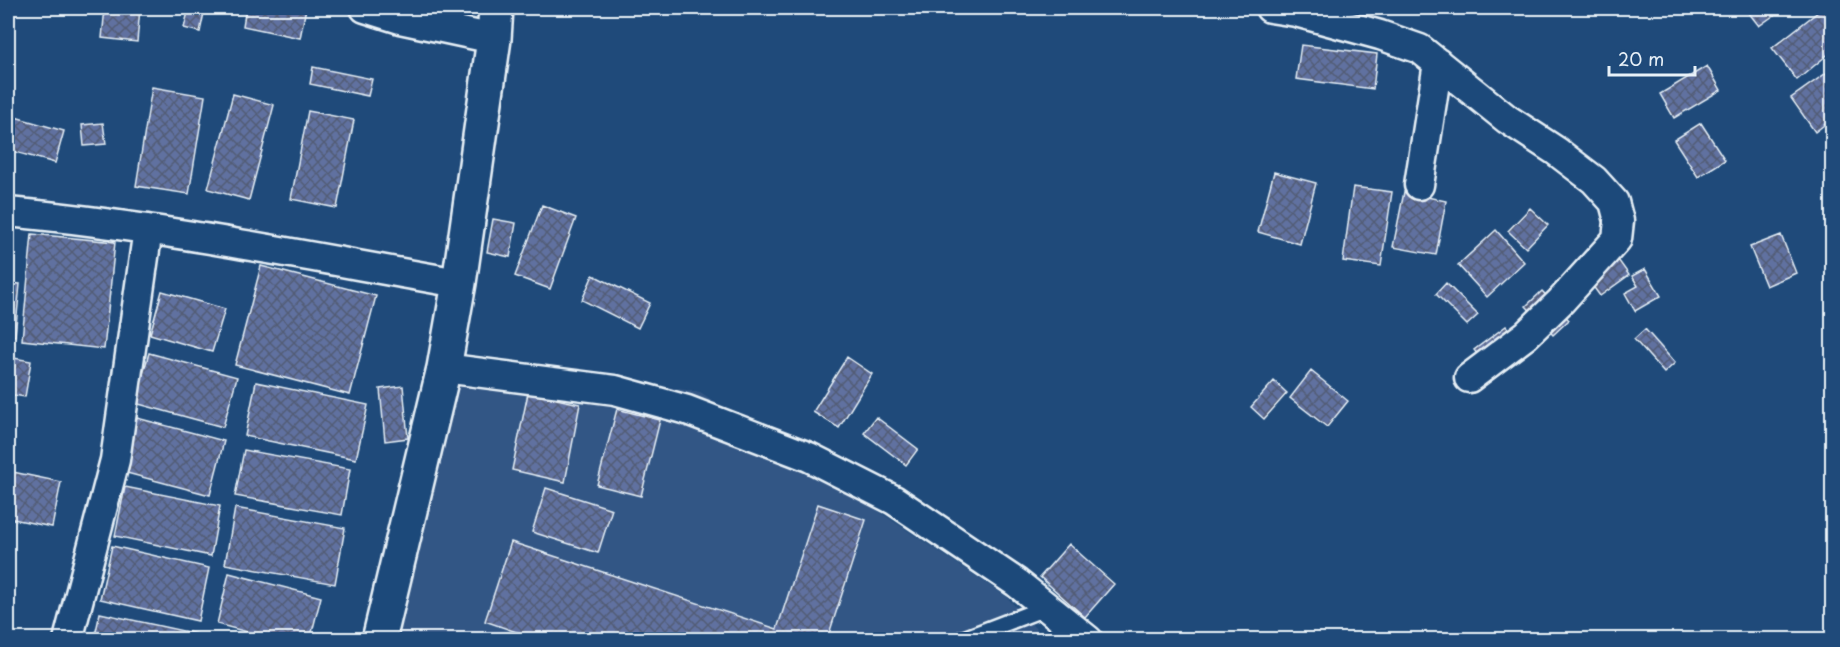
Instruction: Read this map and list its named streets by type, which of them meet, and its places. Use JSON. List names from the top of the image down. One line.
{"scale_bar":"20 m"}
